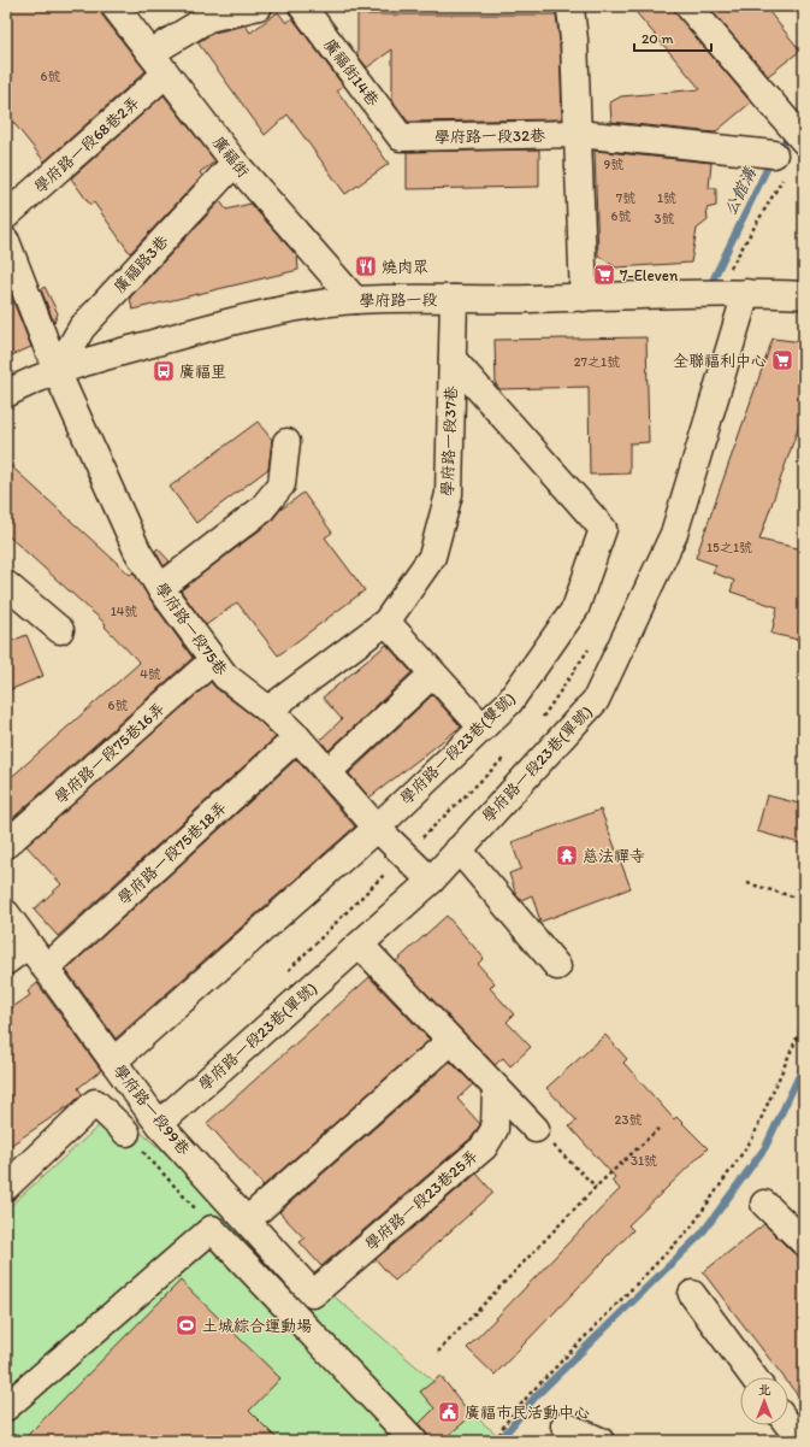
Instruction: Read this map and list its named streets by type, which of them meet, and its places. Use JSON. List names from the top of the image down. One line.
{"streets":{"street":["廣福街14巷","學府路一段32巷","學府路一段68巷2弄","廣福街","廣福路3巷","學府路一段","學府路一段37巷","學府路一段75巷","學府路一段23巷(雙號)","學府路一段75巷16弄","學府路一段23巷(單號)","學府路一段75巷18弄","學府路一段99巷","學府路一段23巷25弄"]},"crossings":[["廣福街14巷","學府路一段32巷"],["學府路一段68巷2弄","廣福街"],["廣福街","廣福路3巷"],["廣福街","學府路一段"],["廣福路3巷","學府路一段"],["廣福路3巷","學府路一段75巷"],["學府路一段","學府路一段37巷"],["學府路一段","學府路一段75巷"],["學府路一段","學府路一段23巷(單號)"],["學府路一段37巷","學府路一段75巷"],["學府路一段37巷","學府路一段23巷(雙號)"],["學府路一段75巷","學府路一段23巷(雙號)"],["學府路一段75巷","學府路一段75巷16弄"],["學府路一段75巷","學府路一段23巷(單號)"],["學府路一段75巷","學府路一段75巷18弄"],["學府路一段23巷(雙號)","學府路一段99巷"],["學府路一段23巷(單號)","學府路一段99巷"],["學府路一段75巷18弄","學府路一段99巷"],["學府路一段99巷","學府路一段23巷25弄"]],"water":["公館溝"],"places":{"restaurant":["燒肉眾"],"supermarket":["7-Eleven","全聯福利中心"],"bus stop":["廣福里"],"temple":["慈法禪寺"],"sports":["土城綜合運動場"],"public building":["廣福市民活動中心"]},"house_numbers":["6號","9號","7號","1號","6號","3號","27之1號","15之1號","14號","4號","6號","23號","31號"],"scale_bar":"20 m","north":"top"}
